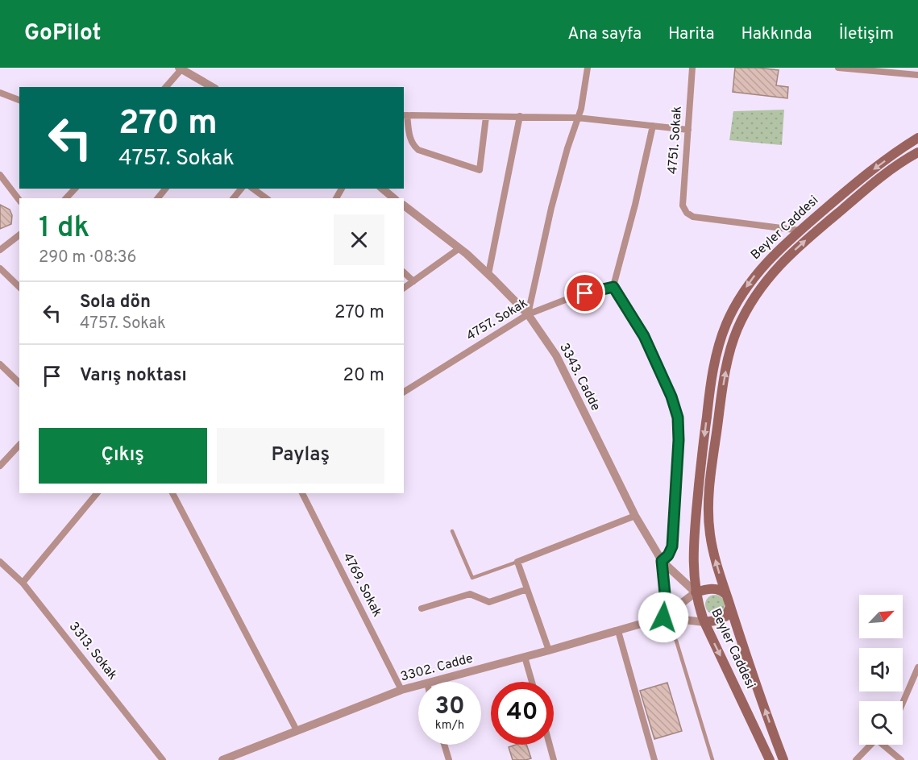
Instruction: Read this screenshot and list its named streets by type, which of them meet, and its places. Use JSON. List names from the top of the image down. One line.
{"streets":{"main road":["Beyler Caddesi"],"street":["4751. Sokak","4757. Sokak","3343. Cadde","4769. Sokak","3313. Sokak","3302. Cadde"]},"crossings":[["4751. Sokak","Beyler Caddesi"],["Beyler Caddesi","3343. Cadde"],["Beyler Caddesi","3302. Cadde"],["4757. Sokak","3343. Cadde"],["3343. Cadde","3302. Cadde"],["4769. Sokak","3302. Cadde"]],"north":"top right","page":{"header":"GoPilot","nav":["Ana sayfa","Harita","Hakkında","İletişim"],"turn":["270 m","4757. Sokak"],"heading":["1 dk","290 m · 08:36"],"list":[{"name":"Sola dön","note":"4757. Sokak","value":"270 m"},{"name":"Varış noktası","value":"20 m"}],"buttons":["Çıkış","Paylaş"],"speed":"30 km/h","limit":"40"}}
